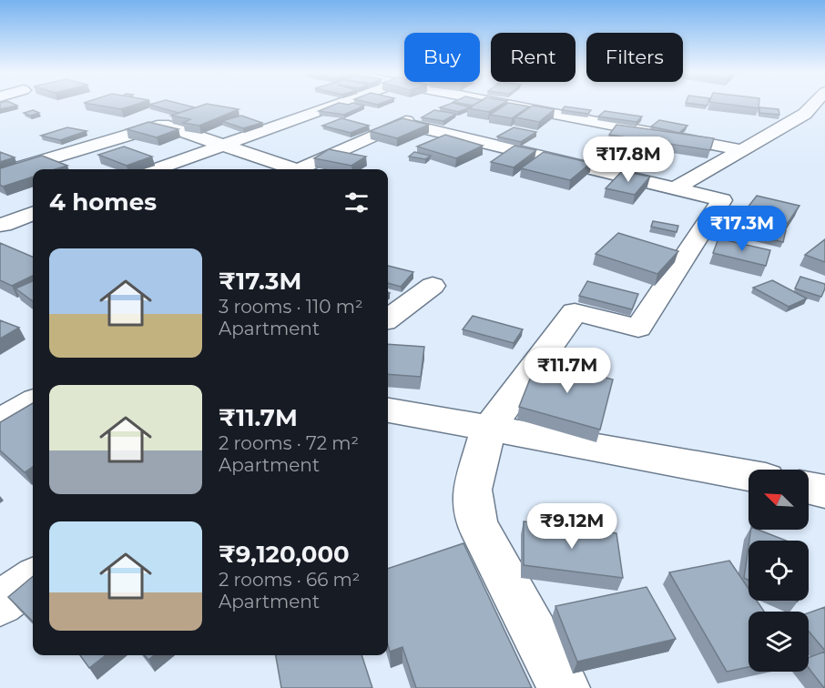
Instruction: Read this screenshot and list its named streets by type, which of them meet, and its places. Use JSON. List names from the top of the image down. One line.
{"north":"top left","page":{"chip":["Buy","Rent","Filters"],"price":["₹17.8M","₹17.3M","₹11.7M","₹9.12M"],"heading":"4 homes","list":[{"name":"₹17.3M","note":"3 rooms · 110 m² · Apartment"},{"name":"₹11.7M","note":"2 rooms · 72 m² · Apartment"},{"name":"₹9,120,000","note":"2 rooms · 66 m² · Apartment"}]}}
